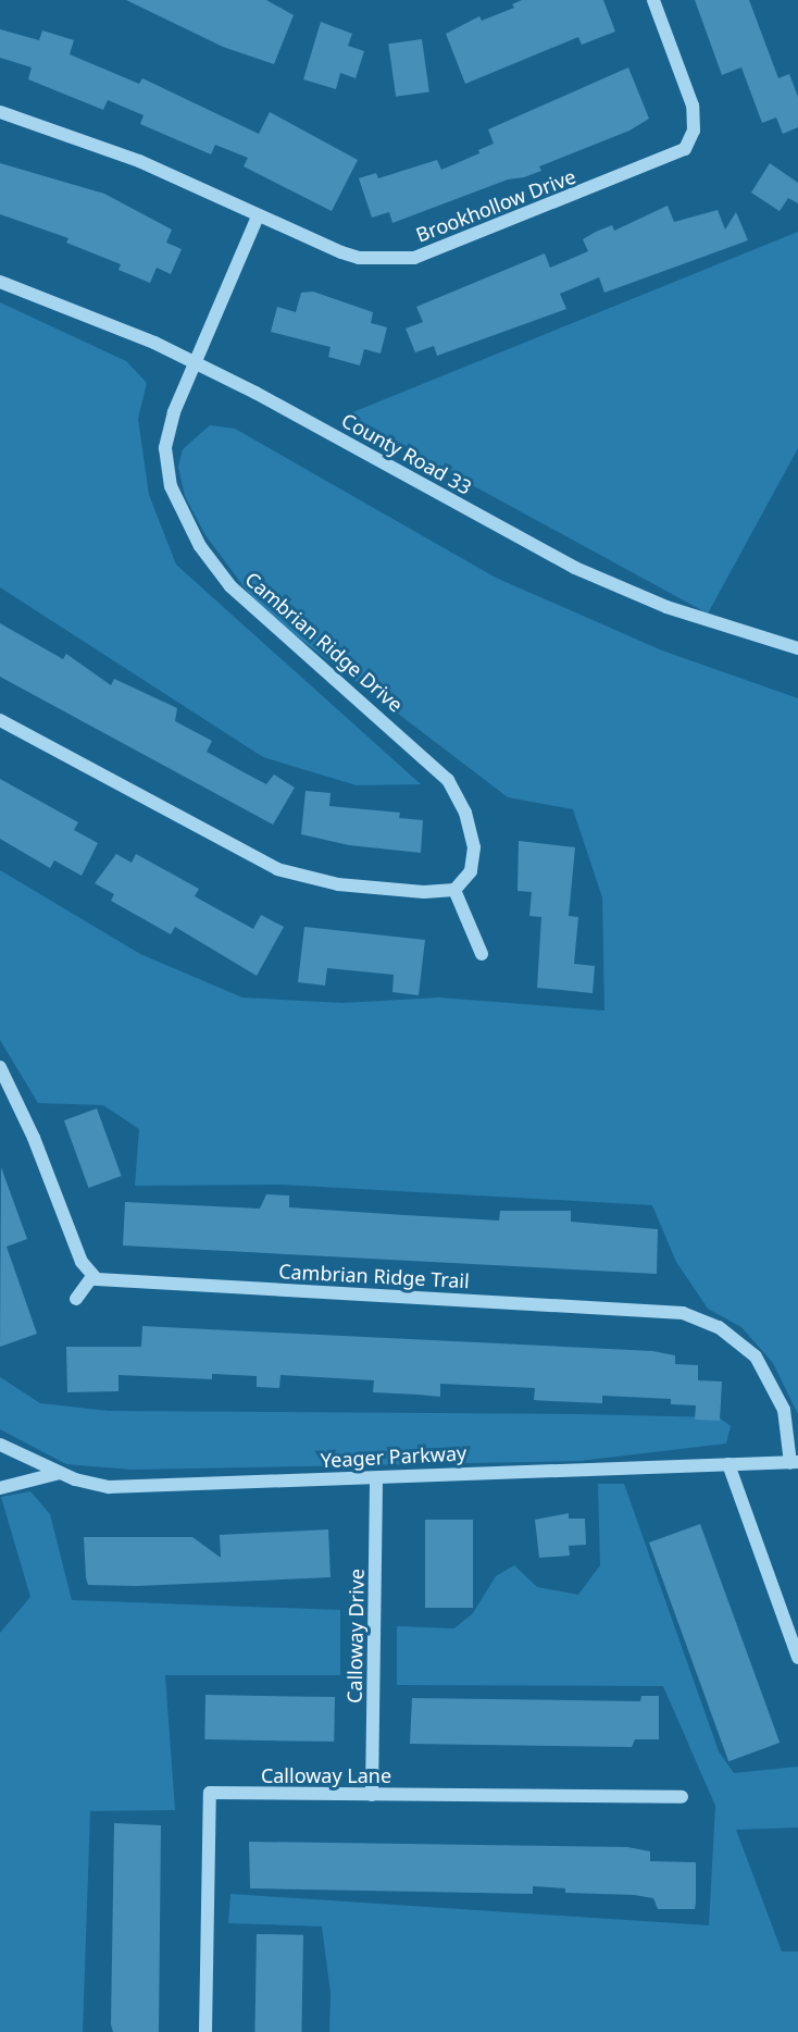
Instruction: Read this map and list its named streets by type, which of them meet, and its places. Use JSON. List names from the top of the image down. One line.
{"streets":{"street":["Brookhollow Drive","County Road 33","Cambrian Ridge Drive","Cambrian Ridge Trail","Yeager Parkway","Calloway Drive","Calloway Lane"]},"crossings":[["Brookhollow Drive","Cambrian Ridge Drive"],["County Road 33","Cambrian Ridge Drive"],["Cambrian Ridge Trail","Yeager Parkway"],["Yeager Parkway","Calloway Drive"],["Calloway Drive","Calloway Lane"]]}
